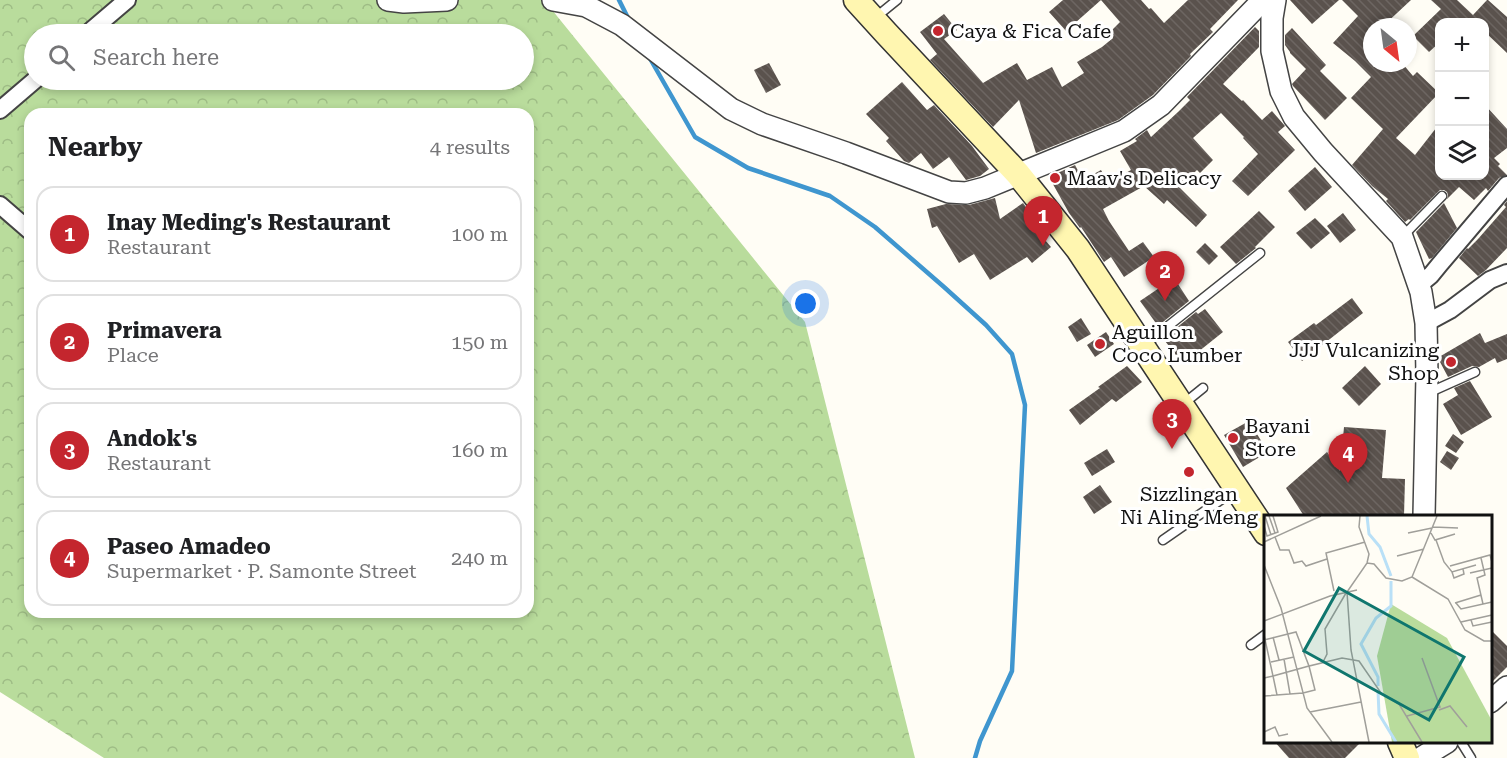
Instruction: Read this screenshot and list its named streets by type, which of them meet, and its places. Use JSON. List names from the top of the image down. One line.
{"places":["Caya & Fica Cafe","Maav's Delicacy","Aguillon Coco Lumber","JJJ Vulcanizing Shop","Bayani Store","Sizzlingan Ni Aling Meng"],"north":"bottom right","page":{"map_buttons":["+","−"],"search":"Search here","heading":["Nearby","4 results"],"list":[{"mark":"1","name":"Inay Meding's Restaurant","note":"Restaurant","value":"100 m"},{"mark":"2","name":"Primavera","note":"Place","value":"150 m"},{"mark":"3","name":"Andok's","note":"Restaurant","value":"160 m"},{"mark":"4","name":"Paseo Amadeo","note":"Supermarket · P. Samonte Street","value":"240 m"}],"pins":["1","2","3","4"]}}
